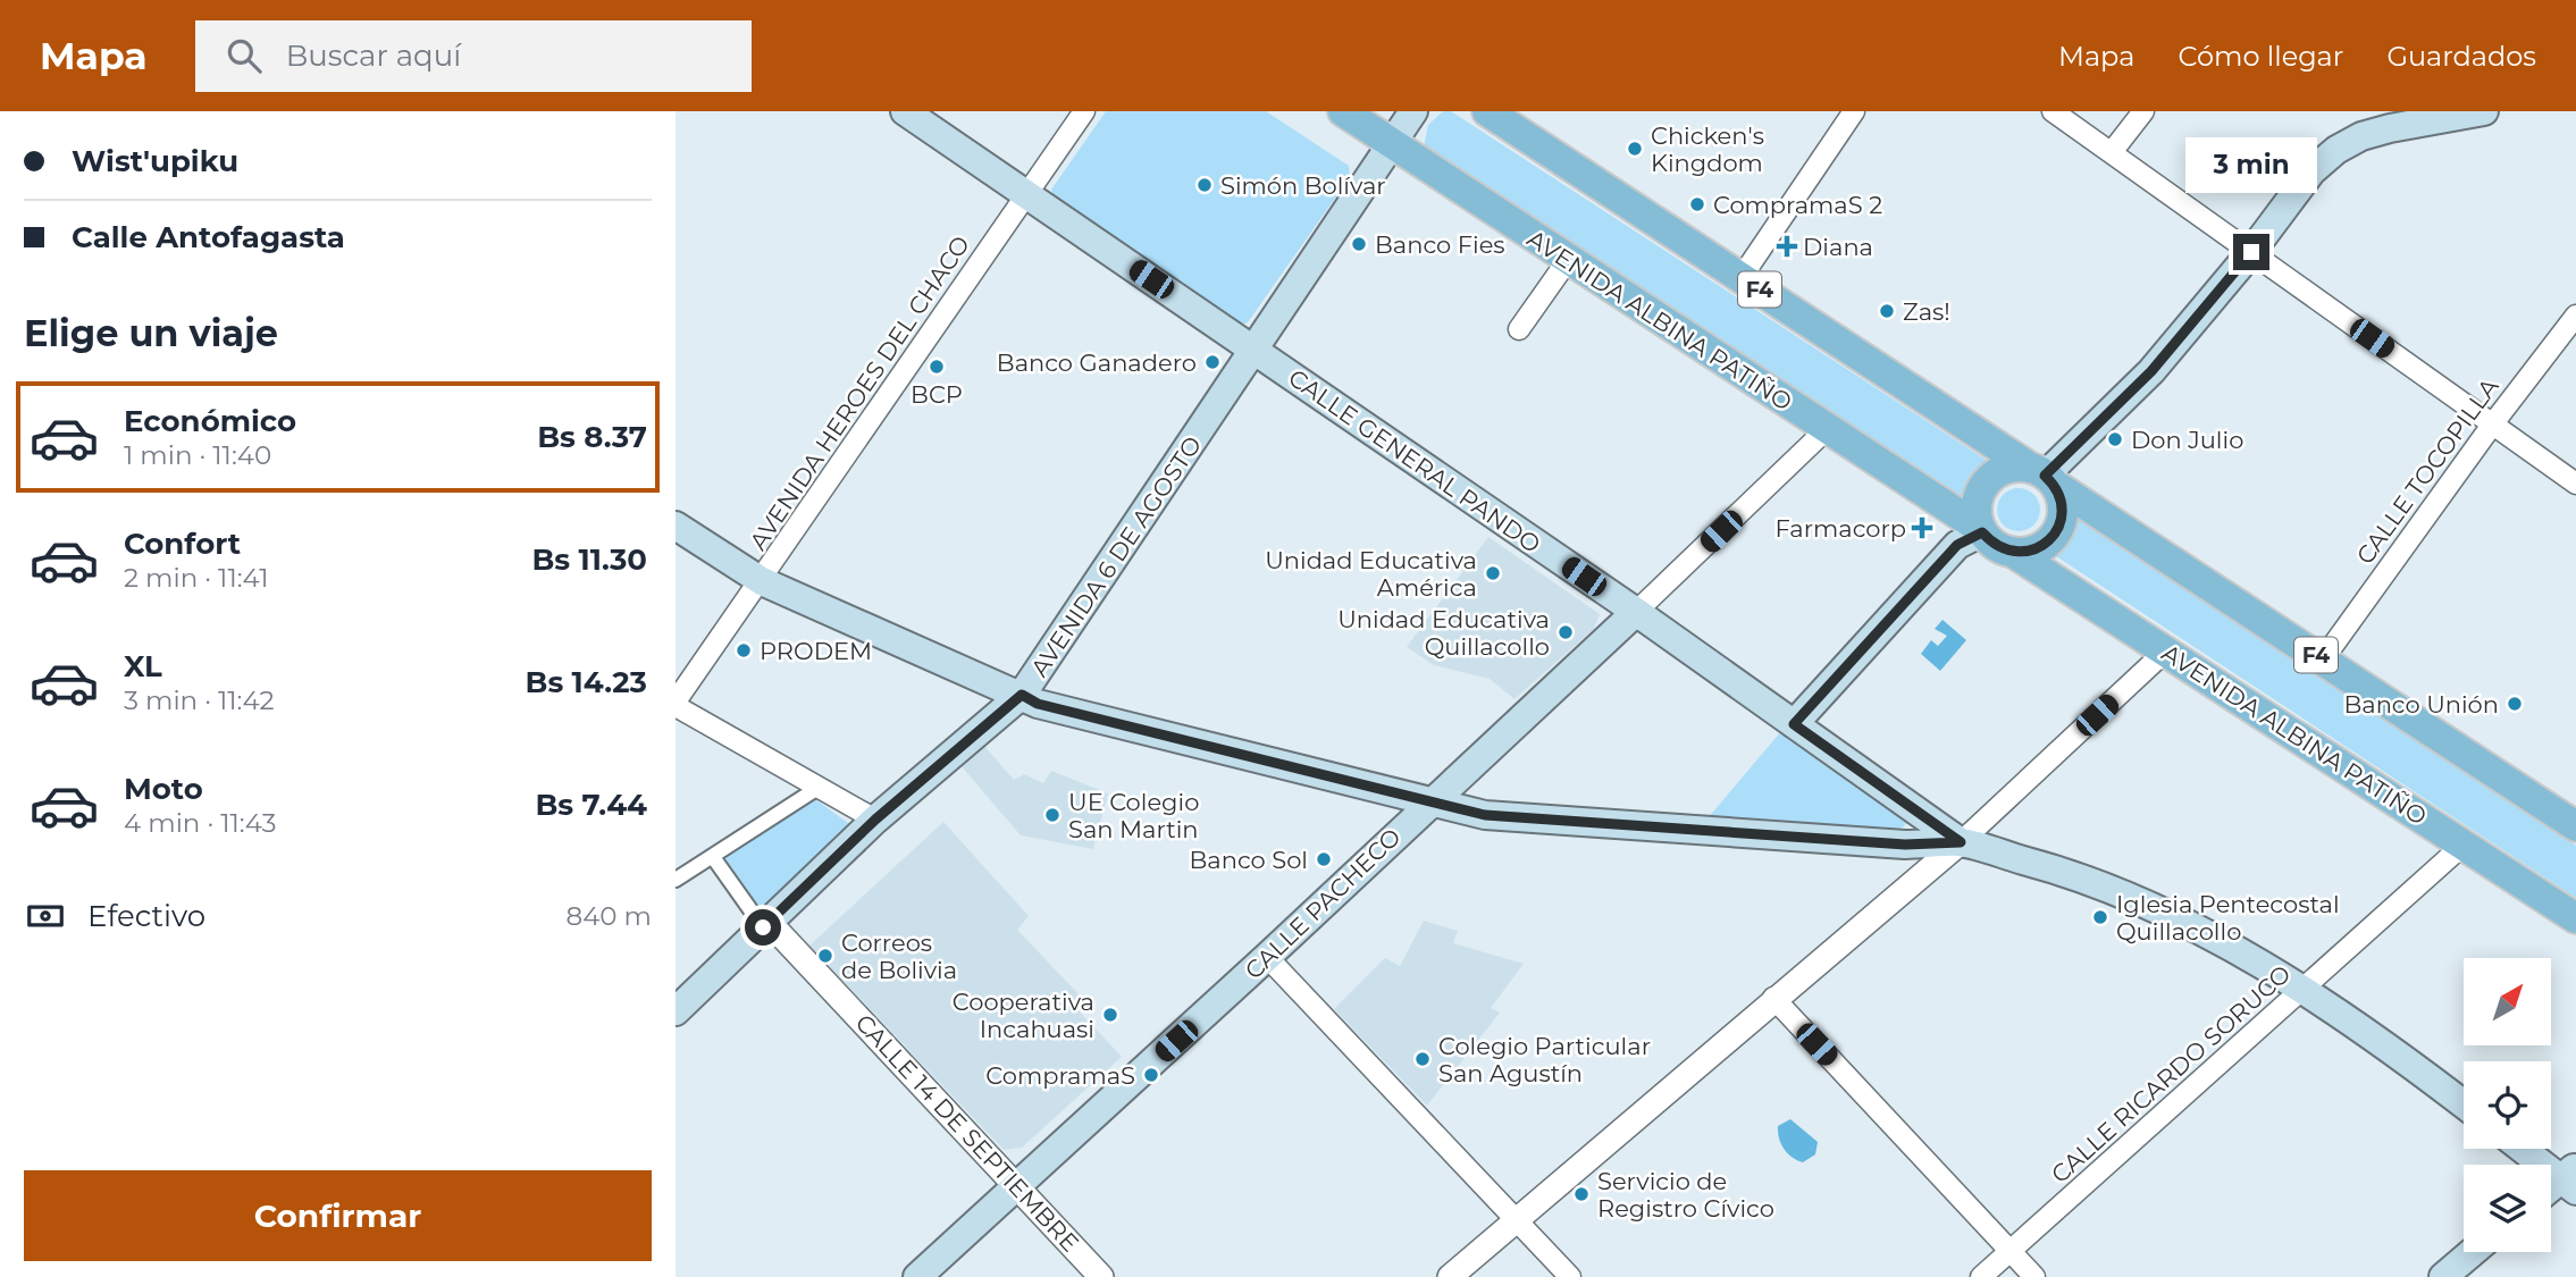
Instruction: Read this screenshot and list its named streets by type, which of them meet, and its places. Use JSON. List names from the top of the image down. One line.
{"streets":{"main road":["F4","AVENIDA ALBINA PATIÑO","CALLE GENERAL PANDO","AVENIDA 6 DE AGOSTO","CALLE PACHECO"],"street":["AVENIDA HEROES DEL CHACO","CALLE TOCOPILLA","CALLE RICARDO SORUCO","CALLE 14 DE SEPTIEMBRE"]},"crossings":[["F4","AVENIDA ALBINA PATIÑO"],["F4","CALLE TOCOPILLA"],["AVENIDA ALBINA PATIÑO","AVENIDA 6 DE AGOSTO"],["AVENIDA ALBINA PATIÑO","CALLE PACHECO"],["AVENIDA ALBINA PATIÑO","CALLE RICARDO SORUCO"],["AVENIDA HEROES DEL CHACO","CALLE GENERAL PANDO"],["CALLE GENERAL PANDO","AVENIDA 6 DE AGOSTO"],["CALLE GENERAL PANDO","CALLE PACHECO"],["AVENIDA 6 DE AGOSTO","CALLE 14 DE SEPTIEMBRE"],["CALLE PACHECO","CALLE 14 DE SEPTIEMBRE"]],"places":{"other":["Chicken's Kingdom","Simón Bolívar","CompramaS 2","Banco Fies","Zas!","Banco Ganadero","BCP","Don Julio","Unidad Educativa América","Unidad Educativa Quillacollo","PRODEM","Banco Unión","UE Colegio San Martin","Banco Sol","Iglesia Pentecostal Quillacollo","Correos de Bolivia","Cooperativa Incahuasi","Colegio Particular San Agustín","CompramaS","Servicio de Registro Cívico"],"health":["Diana","Farmacorp"]},"north":"top right","page":{"header":"Mapa","search":"Buscar aquí","nav":["Mapa","Cómo llegar","Guardados"],"banner":["Wist'upiku","Calle Antofagasta"],"bubble":"3 min","heading":"Elige un viaje","list":[{"name":"Económico","note":"1 min · 11:40","value":"Bs 8.37"},{"name":"Confort","note":"2 min · 11:41","value":"Bs 11.30"},{"name":"XL","note":"3 min · 11:42","value":"Bs 14.23"},{"name":"Moto","note":"4 min · 11:43","value":"Bs 7.44"}],"pay":["Efectivo","840 m"],"buttons":"Confirmar"}}
